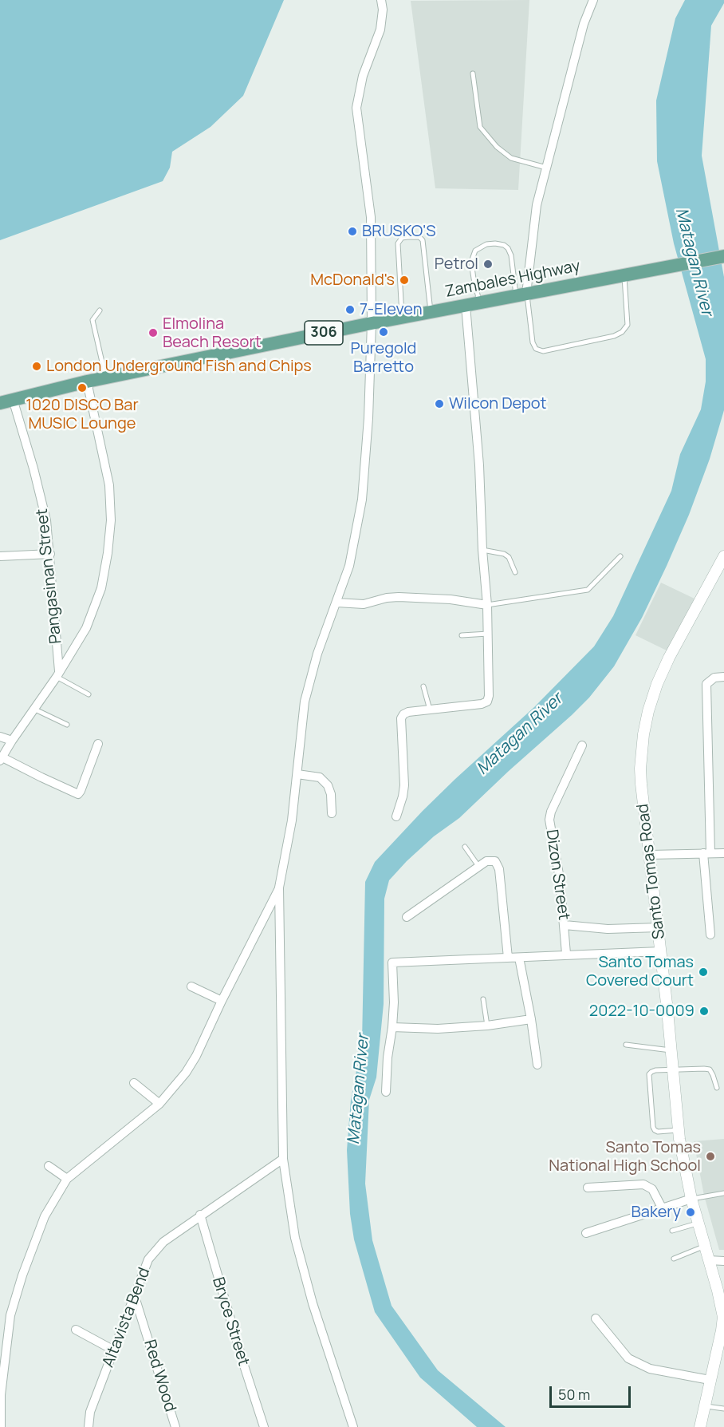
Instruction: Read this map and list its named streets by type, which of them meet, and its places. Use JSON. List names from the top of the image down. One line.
{"streets":{"main road":["Zambales Highway","306"],"street":["Pangasinan Street","Santo Tomas Road","Dizon Street","Altavista Bend","Bryce Street","Red Wood"]},"crossings":[["Zambales Highway","Pangasinan Street"],["Altavista Bend","Bryce Street"],["Altavista Bend","Red Wood"]],"water":["Matagan River"],"places":["BRUSKO'S","Petrol","McDonald's","7-Eleven","Puregold Barretto","Elmolina Beach Resort","London Underground Fish and Chips","1020 DISCO Bar MUSIC Lounge","Wilcon Depot","Santo Tomas Covered Court","2022-10-0009","Santo Tomas National High School","Bakery"],"scale_bar":"50 m"}
